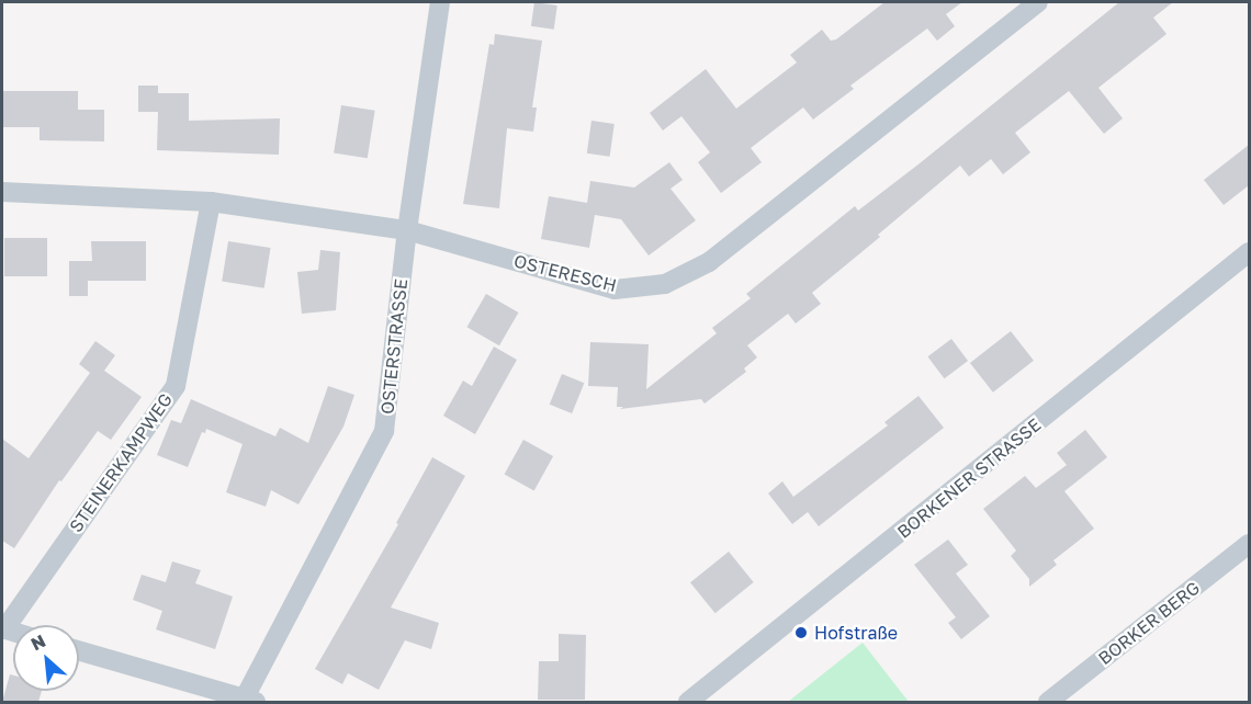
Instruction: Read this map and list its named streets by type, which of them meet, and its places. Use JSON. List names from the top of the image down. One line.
{"streets":{"street":["OSTERESCH","OSTERSTRASSE","STEINERKAMPWEG","BORKENER STRASSE","BORKER BERG"]},"crossings":[["OSTERESCH","OSTERSTRASSE"],["OSTERESCH","STEINERKAMPWEG"]],"places":["Hofstraße"],"north":"top left"}
